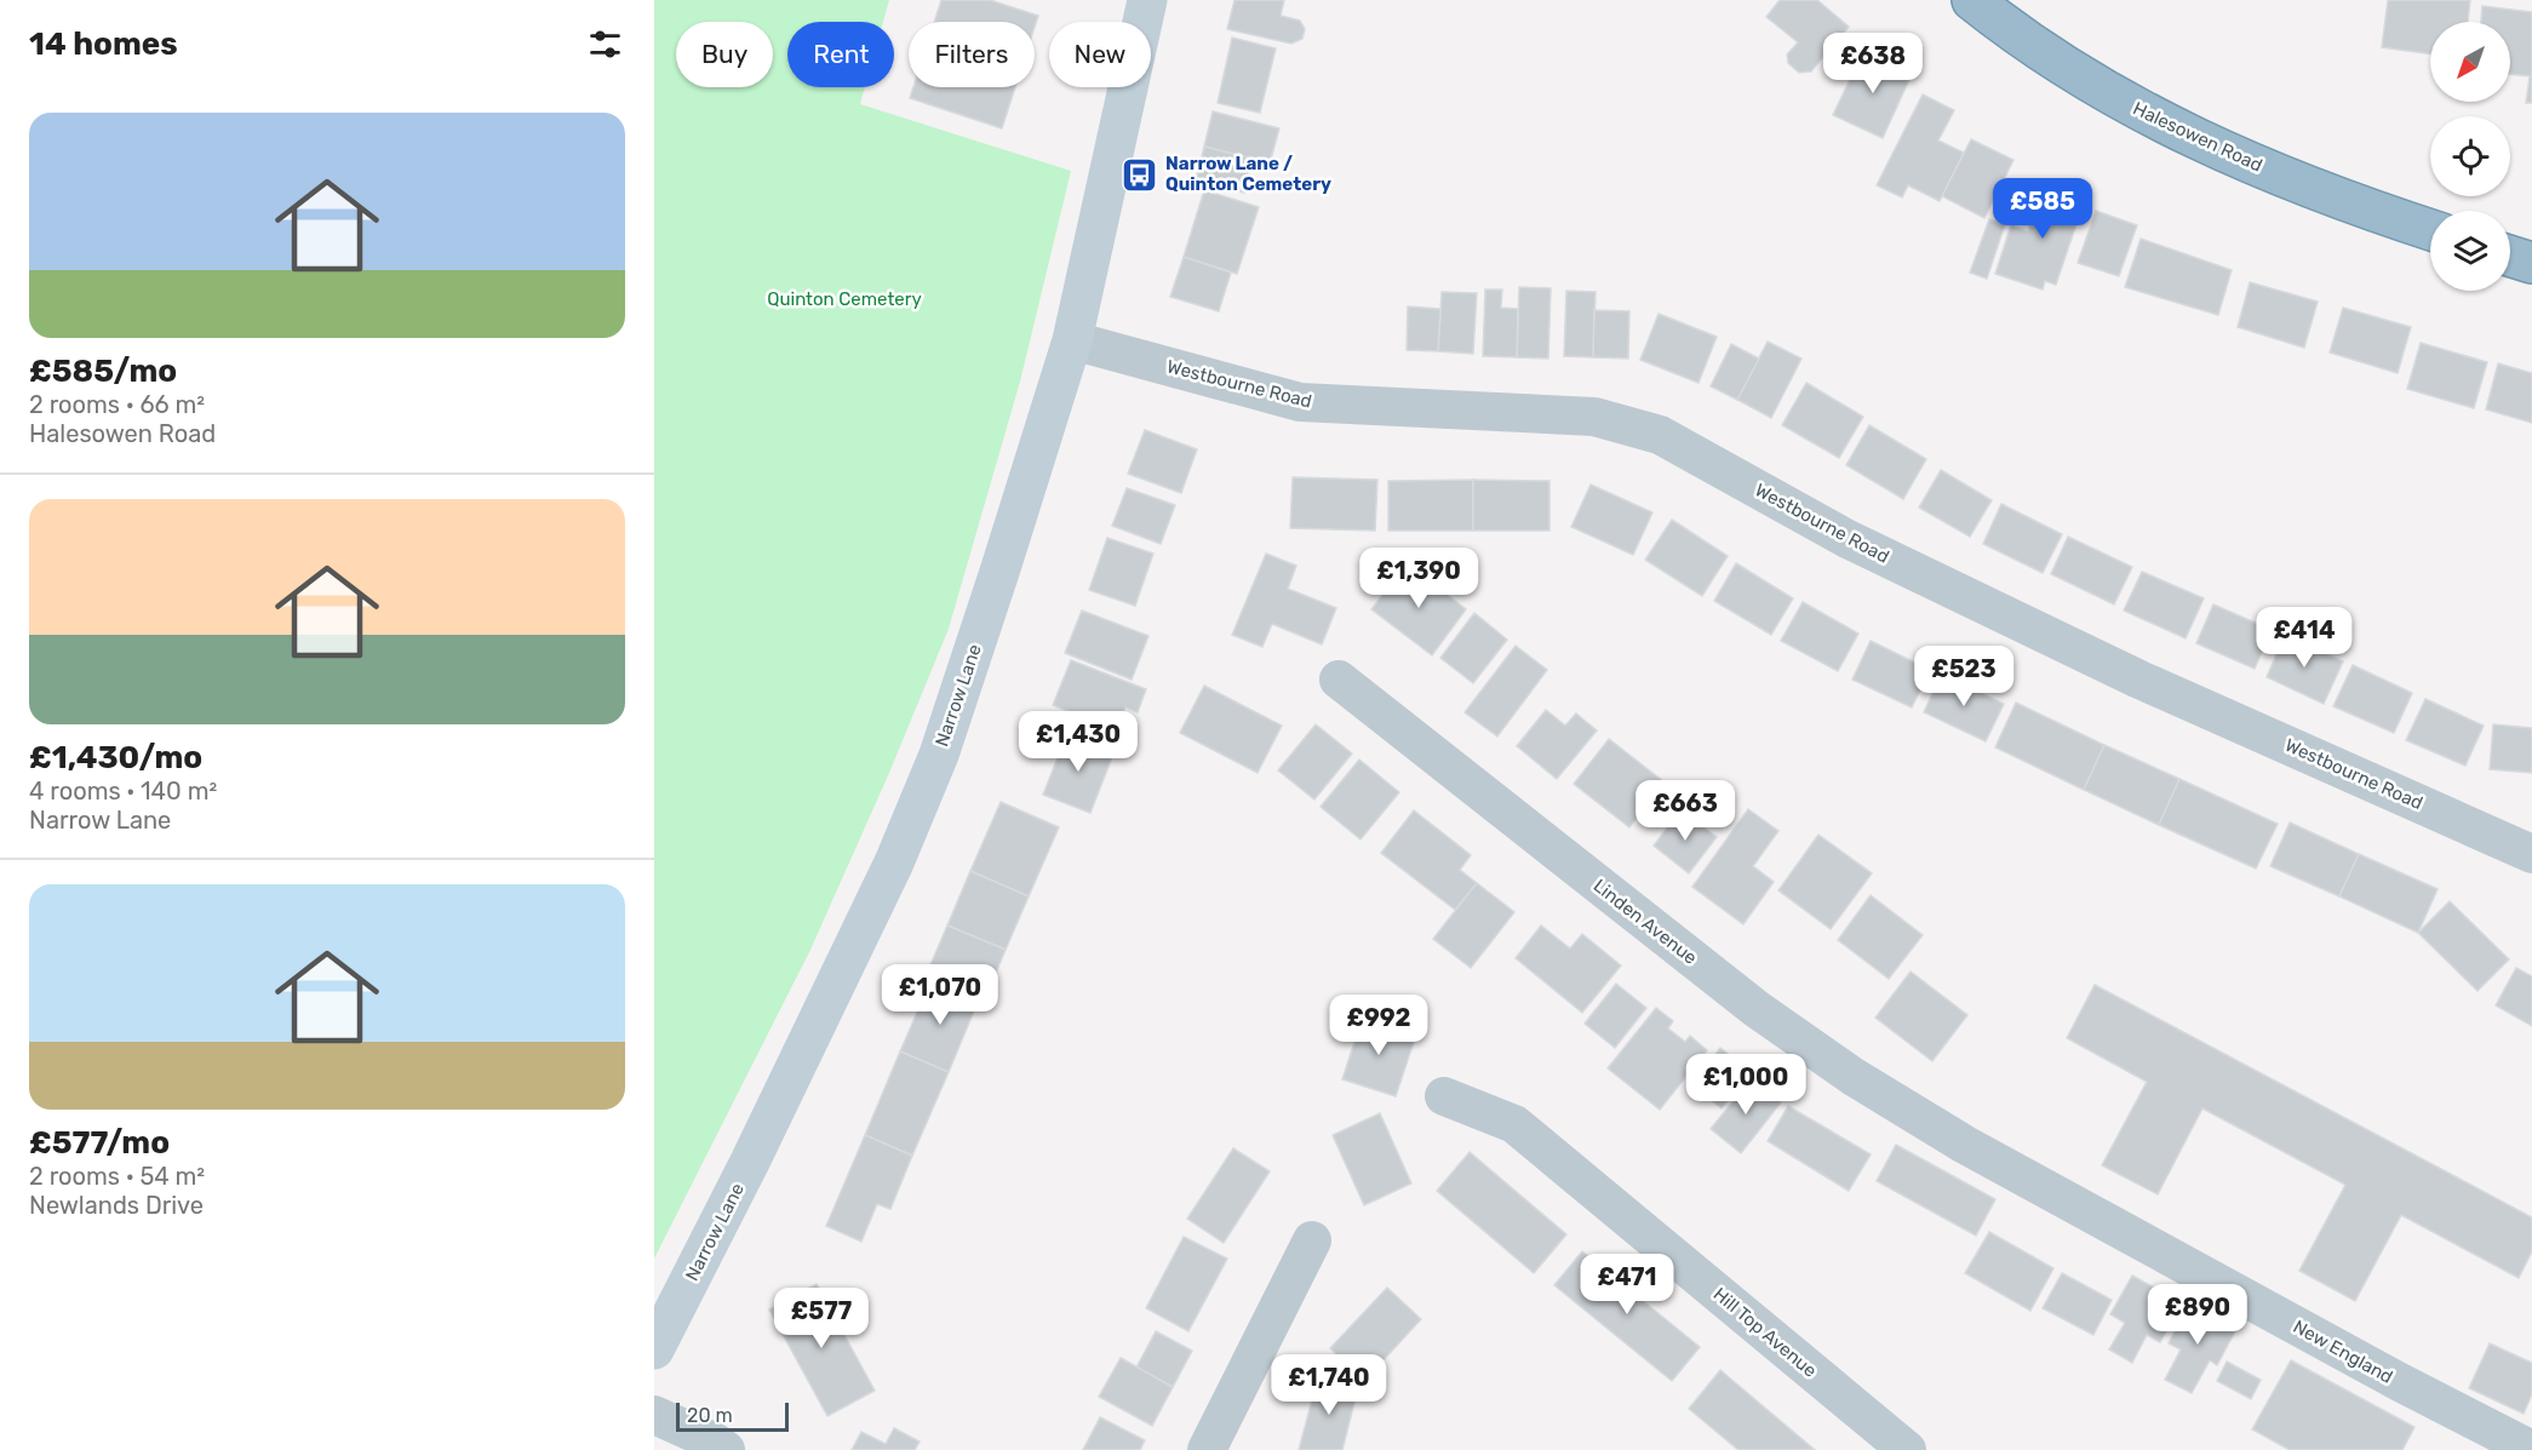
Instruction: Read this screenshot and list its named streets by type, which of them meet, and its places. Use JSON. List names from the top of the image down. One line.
{"streets":{"highway":["Halesowen Road"],"main road":["Narrow Lane"],"street":["Westbourne Road","Linden Avenue","Hill Top Avenue","New England"]},"crossings":[["Westbourne Road","Narrow Lane"],["Linden Avenue","New England"]],"parks":["Quinton Cemetery"],"places":{"bus stop":["Narrow Lane / Quinton Cemetery"]},"scale_bar":"20 m","north":"bottom left","page":{"heading":"14 homes","chip":["Buy","Rent","Filters","New"],"price":["£638","£585","£1,390","£414","£523","£1,430","£663","£1,070","£992","£1,000","£471","£890","£577","£1,740"],"list":[{"name":"£585/mo","note":"2 rooms · 66 m² · Halesowen Road"},{"name":"£1,430/mo","note":"4 rooms · 140 m² · Narrow Lane"},{"name":"£577/mo","note":"2 rooms · 54 m² · Newlands Drive"}],"scale":"20 m"}}
